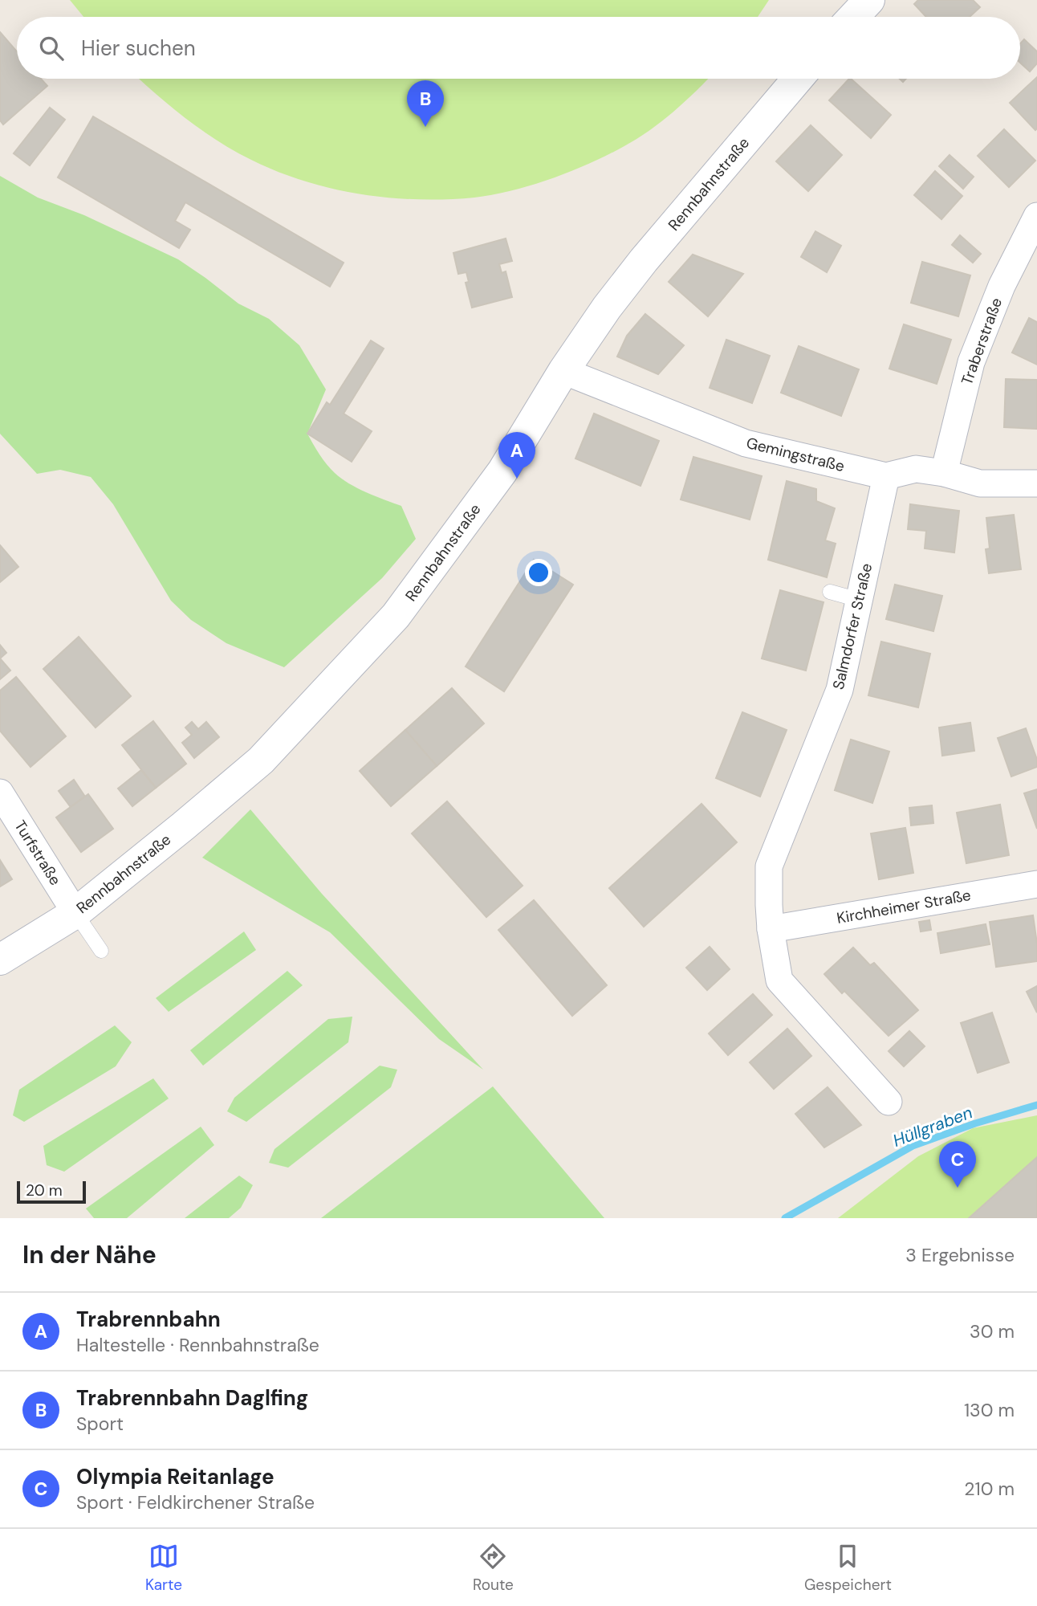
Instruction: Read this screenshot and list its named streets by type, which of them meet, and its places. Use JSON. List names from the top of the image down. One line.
{"streets":{"street":["Rennbahnstraße","Traberstraße","Gemingstraße","Salmdorfer Straße","Turfstraße","Kirchheimer Straße"]},"crossings":[["Rennbahnstraße","Gemingstraße"],["Rennbahnstraße","Turfstraße"],["Traberstraße","Gemingstraße"],["Gemingstraße","Salmdorfer Straße"],["Salmdorfer Straße","Kirchheimer Straße"]],"water":["Hüllgraben"],"scale_bar":"20 m","page":{"search":"Hier suchen","pins":["B","A","C"],"scale":"20 m","heading":["In der Nähe","3 Ergebnisse"],"list":[{"mark":"A","name":"Trabrennbahn","note":"Haltestelle · Rennbahnstraße","value":"30 m"},{"mark":"B","name":"Trabrennbahn Daglfing","note":"Sport","value":"130 m"},{"mark":"C","name":"Olympia Reitanlage","note":"Sport · Feldkirchener Straße","value":"210 m"}],"nav":["Karte","Route","Gespeichert"]}}
